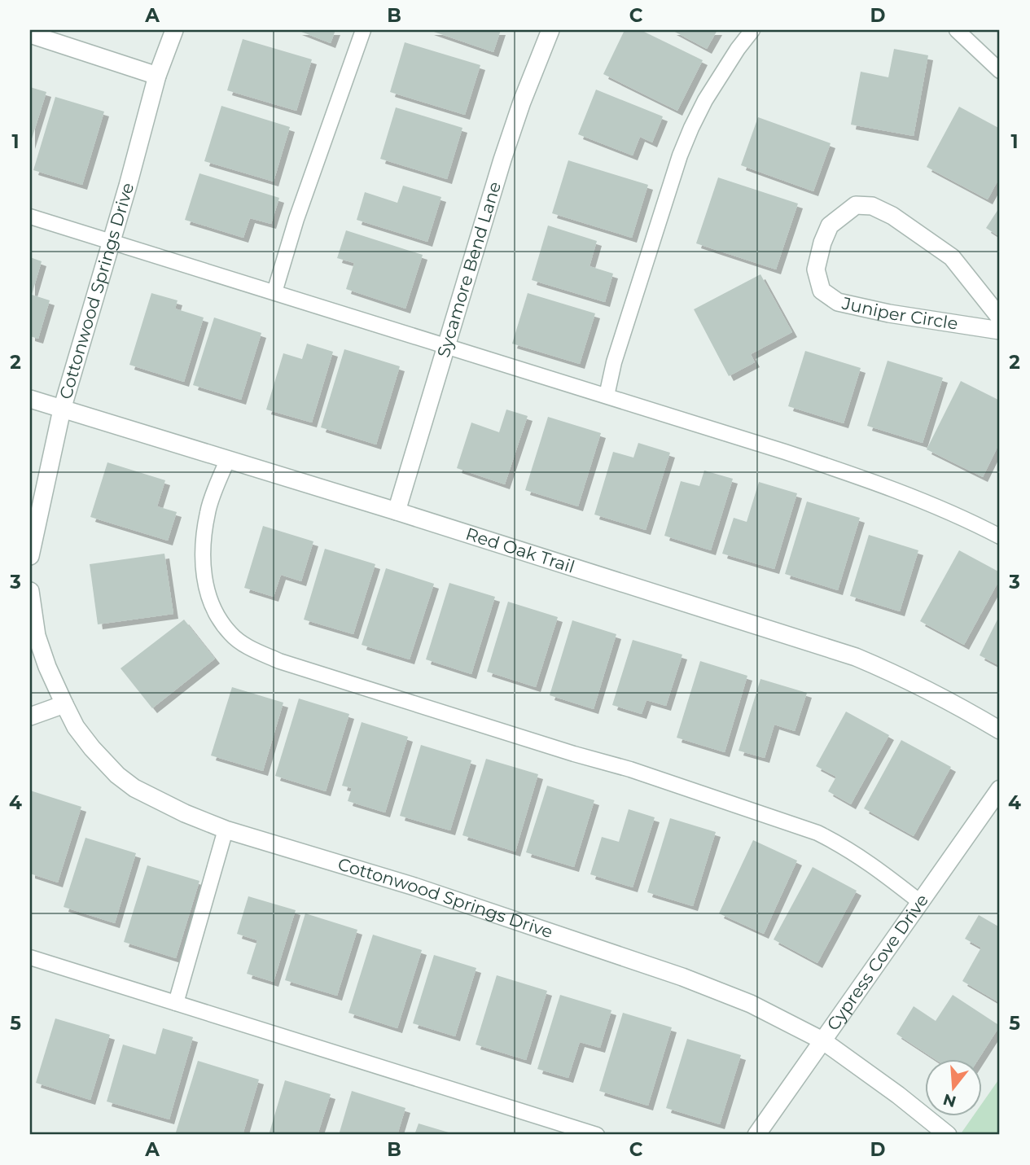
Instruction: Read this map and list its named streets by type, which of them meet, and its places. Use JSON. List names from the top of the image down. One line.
{"streets":{"street":["Sycamore Bend Lane","Cottonwood Springs Drive","Juniper Circle","Red Oak Trail","Cypress Cove Drive"]},"crossings":[["Sycamore Bend Lane","Red Oak Trail"],["Cottonwood Springs Drive","Red Oak Trail"],["Cottonwood Springs Drive","Cypress Cove Drive"]],"north":"bottom","grid":{"columns":["A","B","C","D"],"rows":["1","2","3","4","5"]}}
